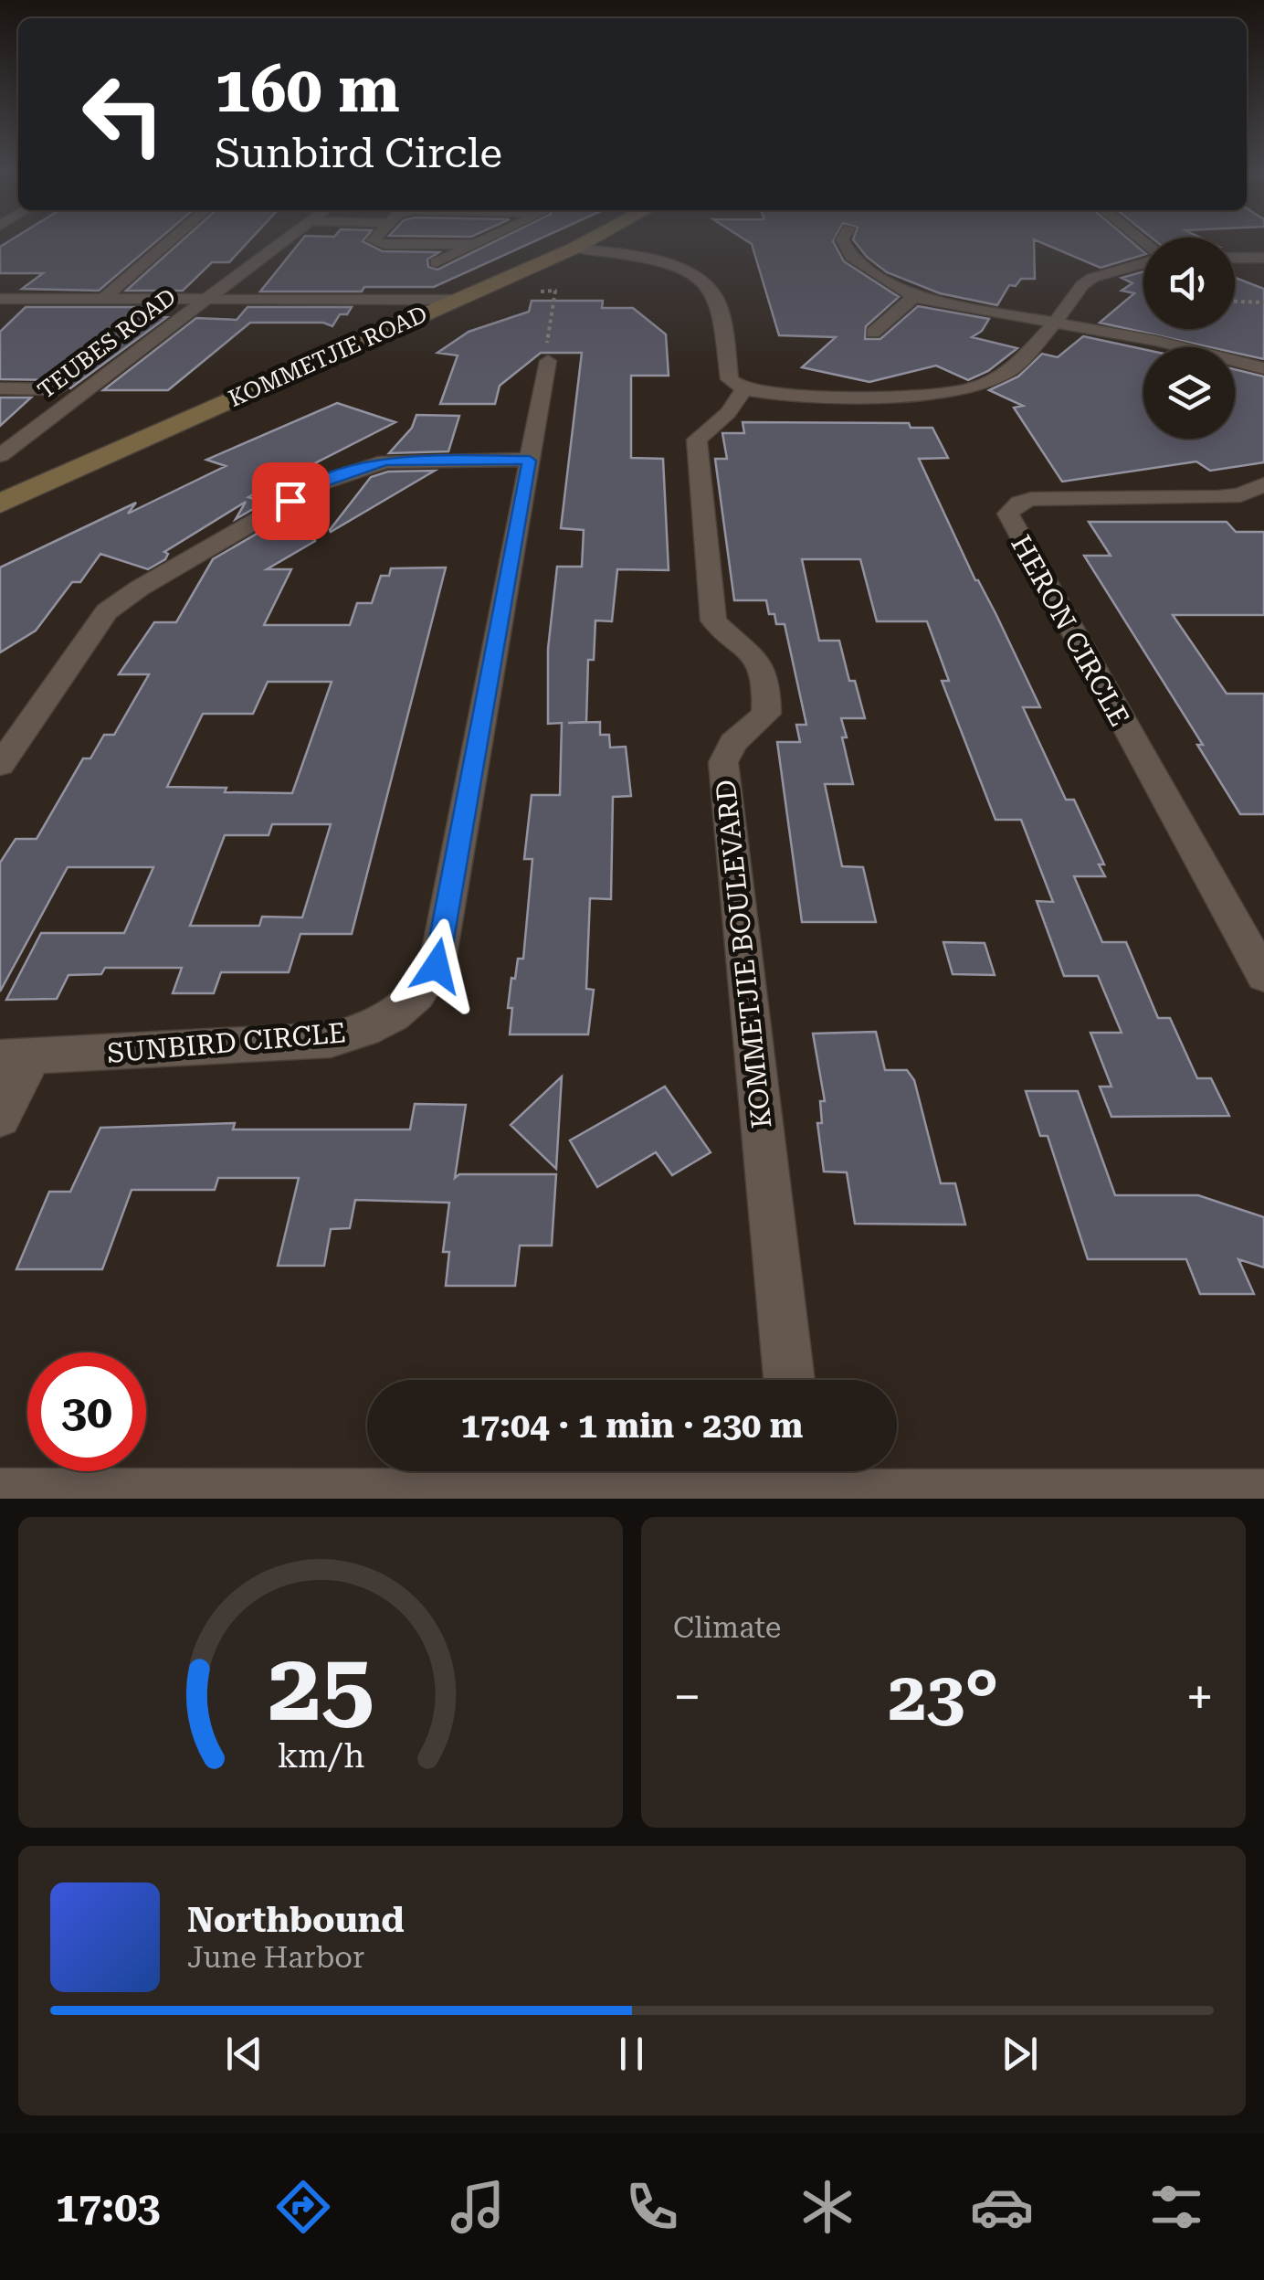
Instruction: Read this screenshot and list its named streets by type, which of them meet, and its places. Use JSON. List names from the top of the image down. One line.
{"streets":{"main road":["KOMMETJIE ROAD"],"street":["TEUBES ROAD","HERON CIRCLE","KOMMETJIE BOULEVARD","SUNBIRD CIRCLE"]},"page":{"turn":["160 m","Sunbird Circle"],"limit":"30","trip":"17:04 · 1 min · 230 m","tile":"Climate","heat":["−","23°","+"],"song":["Northbound","June Harbor"],"tabs":"17:03","gauge":["25","km/h"]}}
